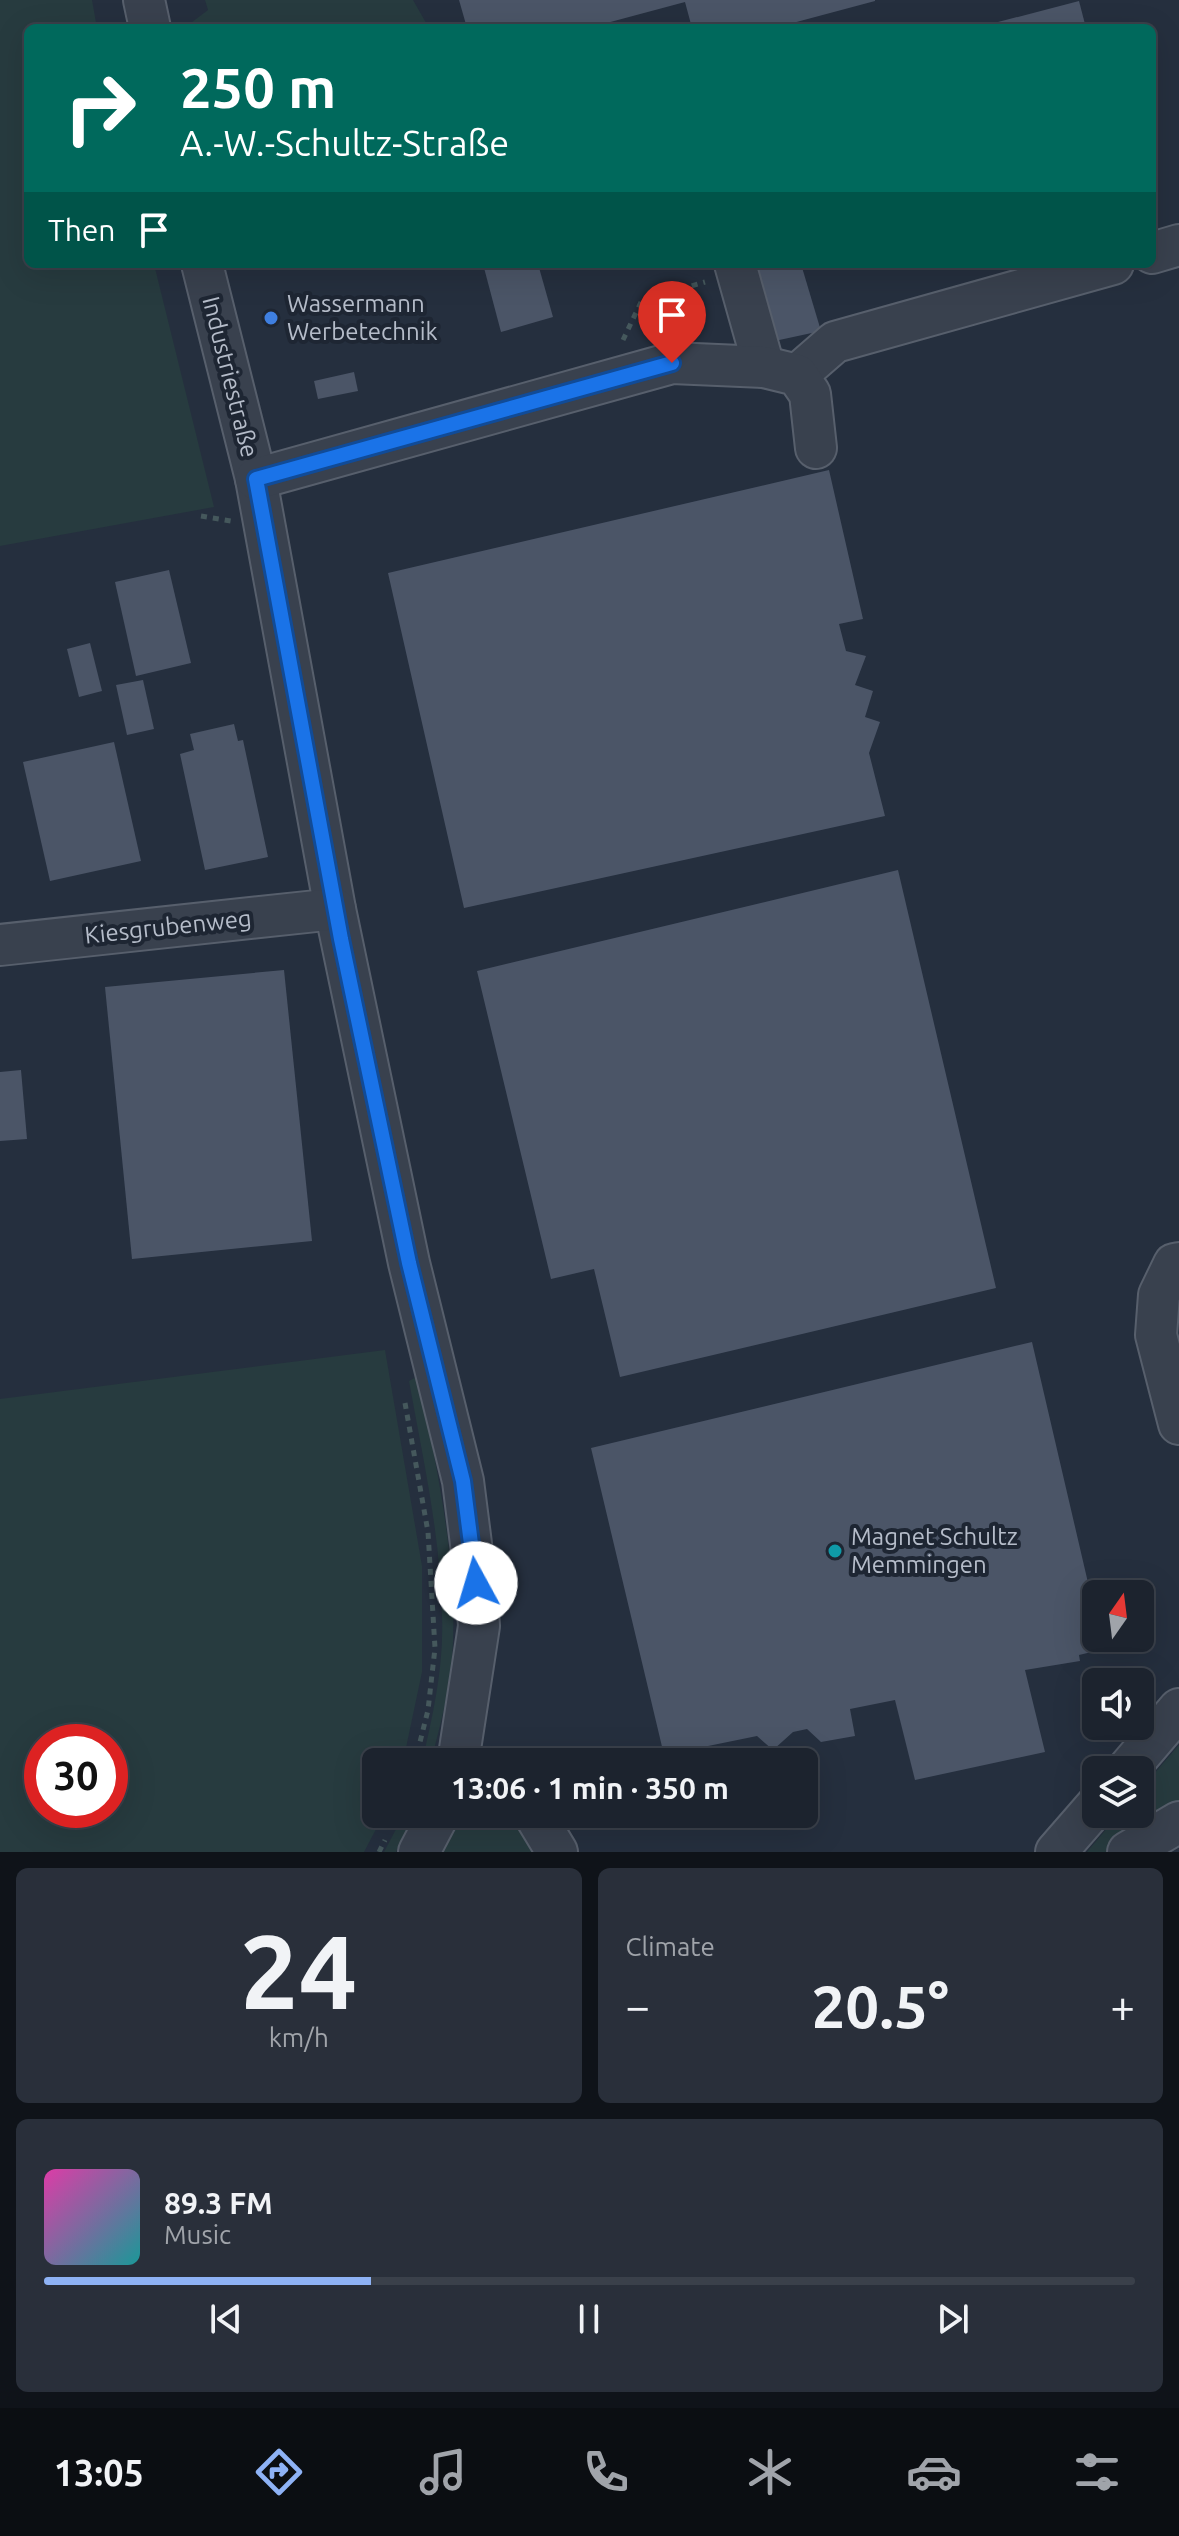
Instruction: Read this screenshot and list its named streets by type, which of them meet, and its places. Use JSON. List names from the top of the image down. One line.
{"streets":{"street":["Industriestraße","Kiesgrubenweg"]},"crossings":[["Industriestraße","Kiesgrubenweg"]],"places":["Wassermann Werbetechnik","Magnet Schultz Memmingen"],"north":"top","page":{"turn":["250 m","A.-W.-Schultz-Straße"],"then":"Then","limit":"30","trip":"13:06 · 1 min · 350 m","tile":[["24","km/h"],"Climate"],"heat":["−","20.5°","+"],"song":["89.3 FM","Music"],"tabs":"13:05"}}
